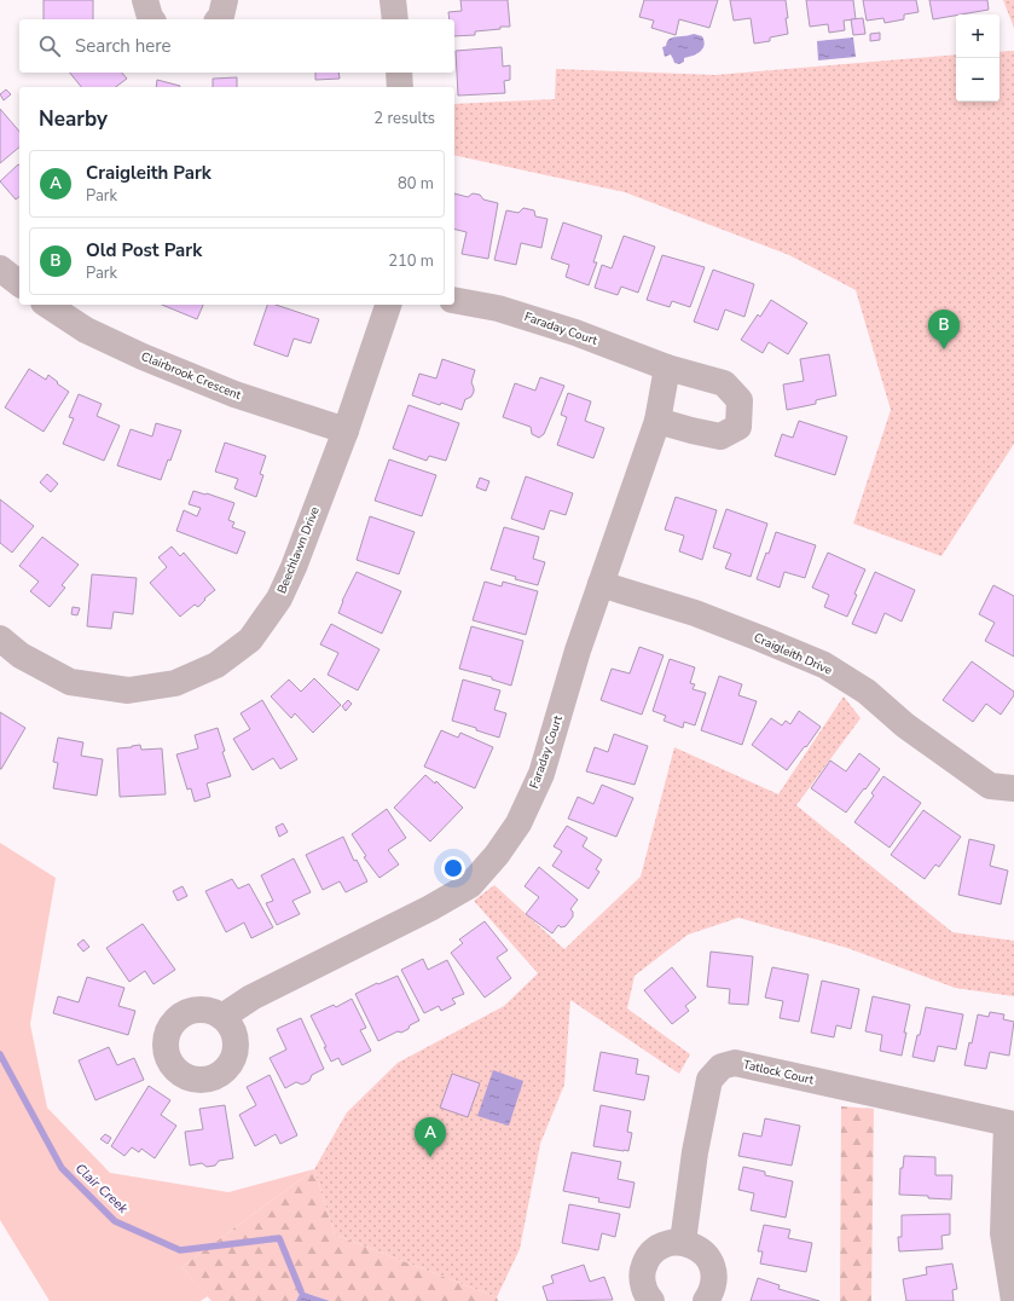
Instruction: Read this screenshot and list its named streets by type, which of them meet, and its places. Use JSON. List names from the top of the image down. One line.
{"streets":{"street":["Faraday Court","Clairbrook Crescent","Beechlawn Drive","Craigleith Drive","Tatlock Court"]},"crossings":[["Faraday Court","Craigleith Drive"],["Clairbrook Crescent","Beechlawn Drive"]],"water":["Clair Creek"],"page":{"map_buttons":["+","−"],"search":"Search here","heading":["Nearby","2 results"],"list":[{"mark":"A","name":"Craigleith Park","note":"Park","value":"80 m"},{"mark":"B","name":"Old Post Park","note":"Park","value":"210 m"}],"pins":["B","A"]}}
